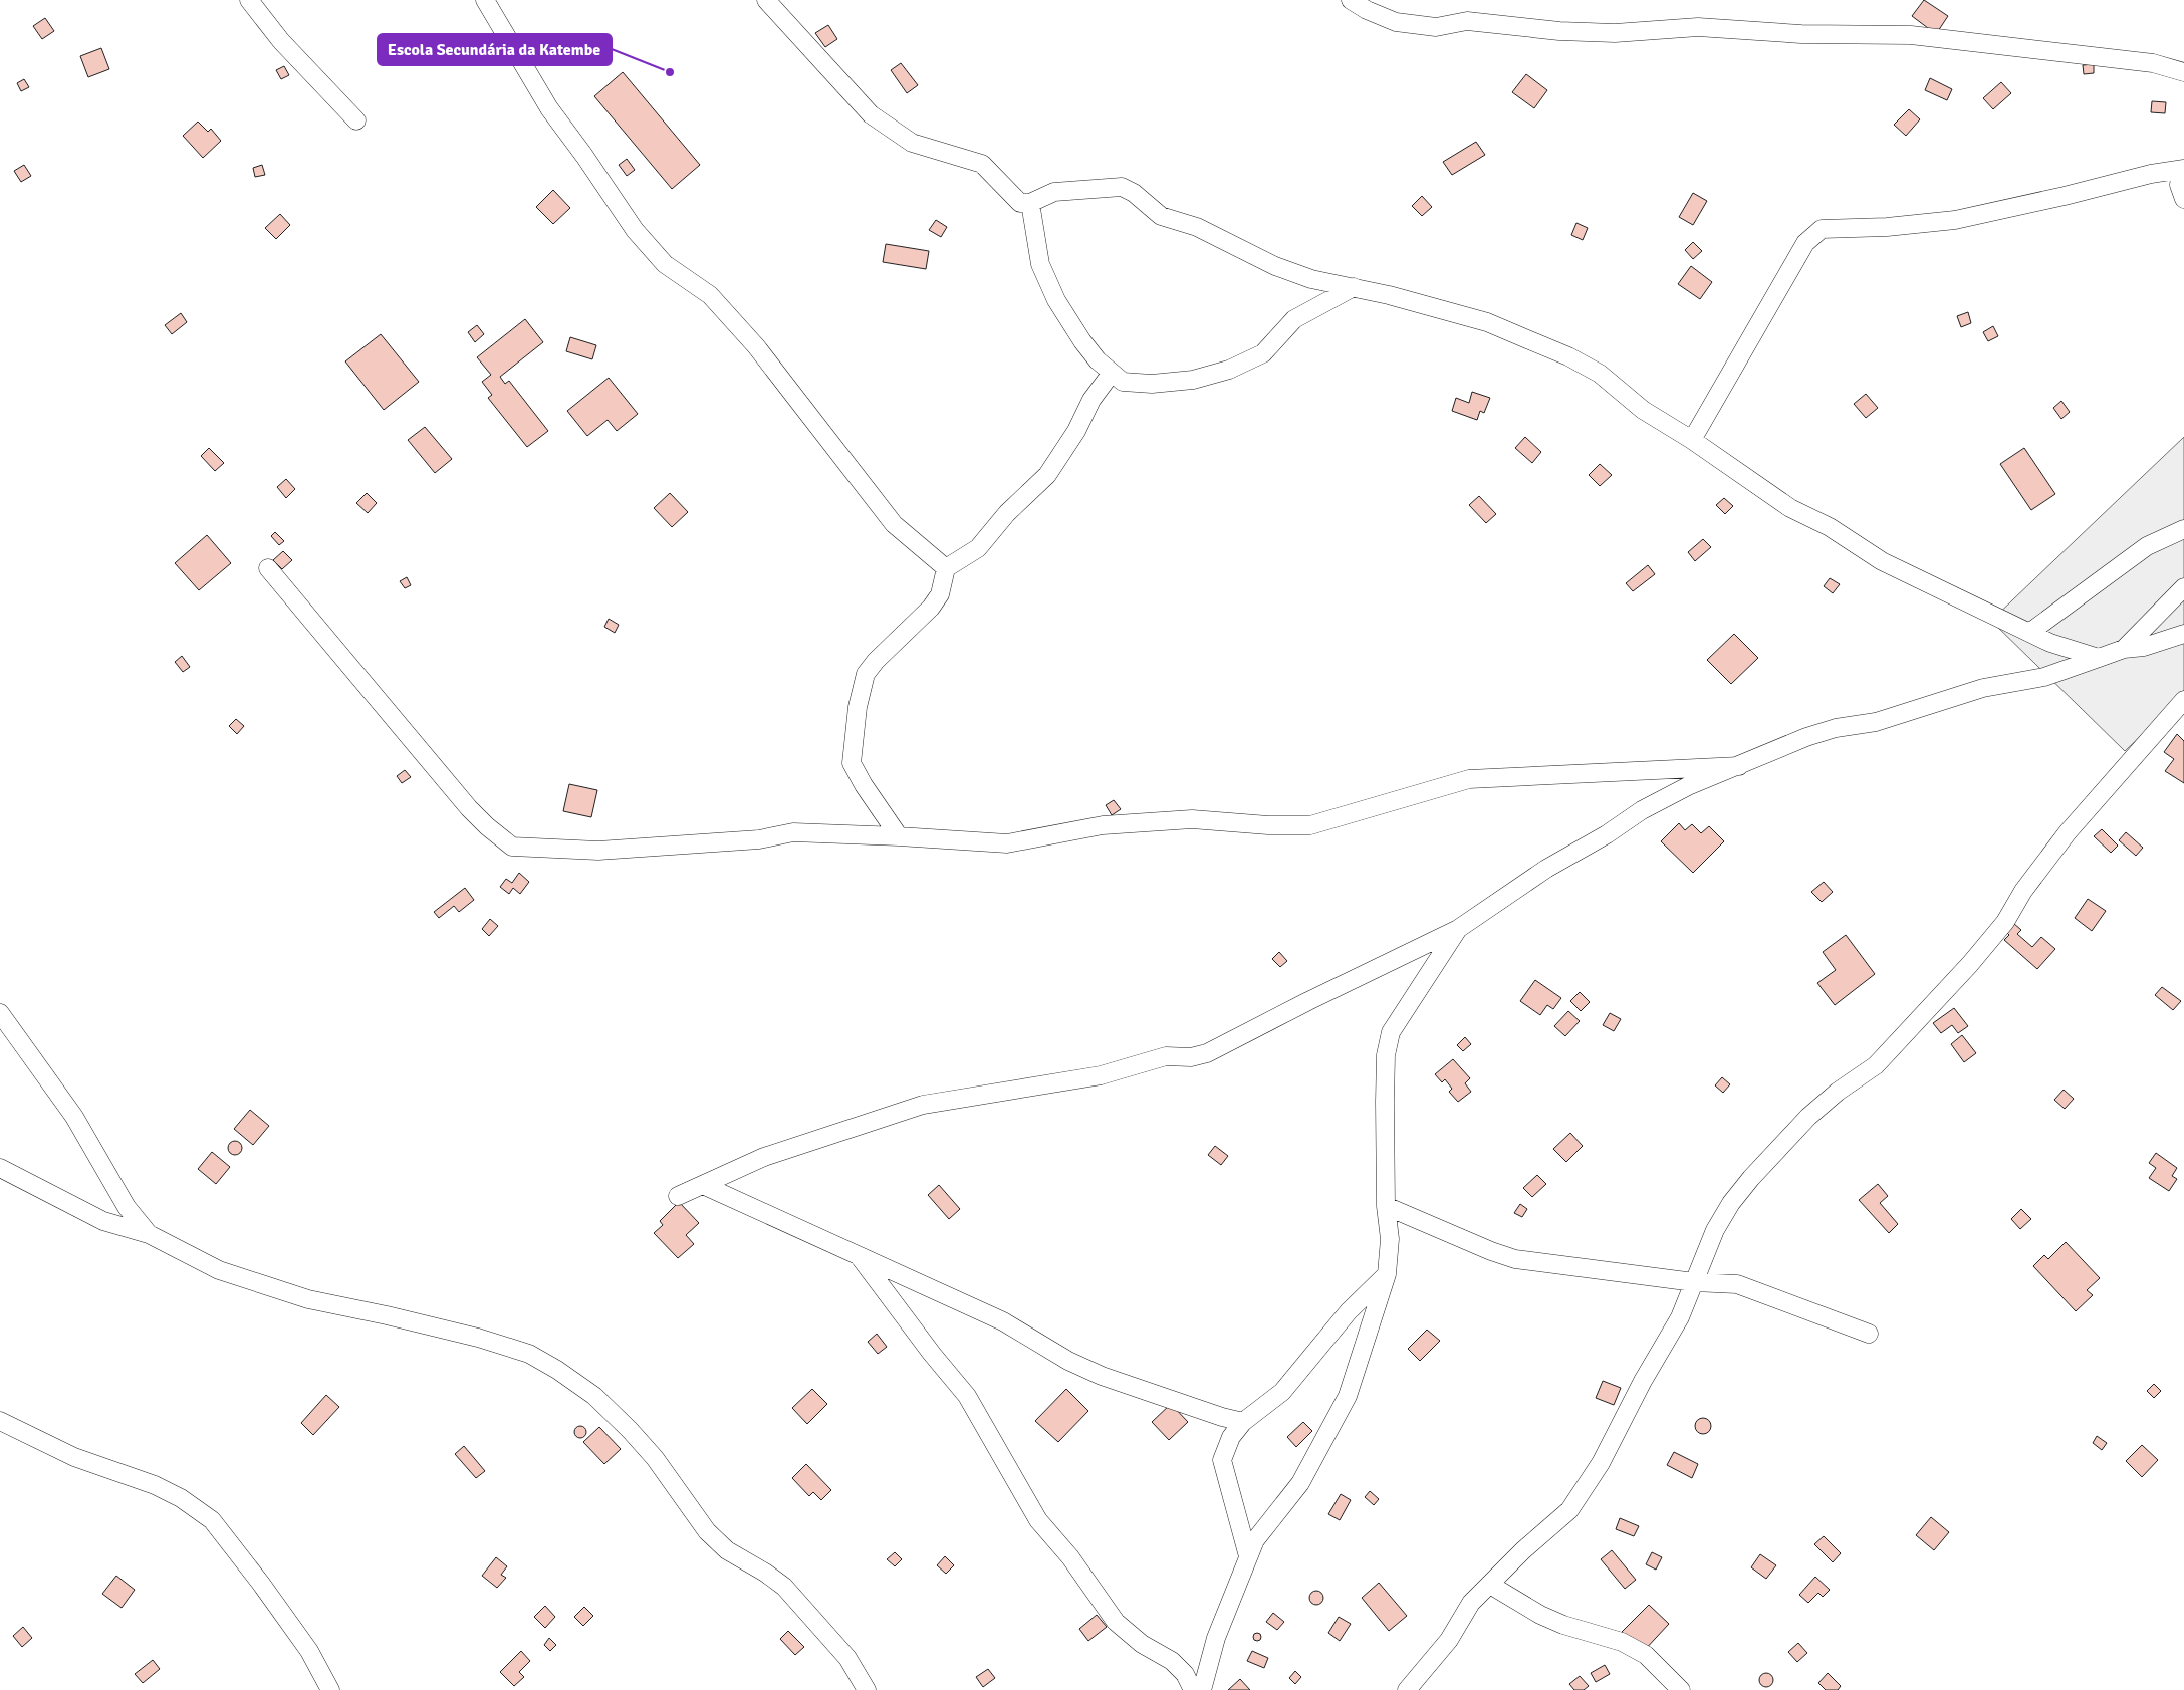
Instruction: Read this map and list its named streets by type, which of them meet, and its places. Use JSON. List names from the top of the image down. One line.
{"places":["Escola Secundária da Katembe"]}
